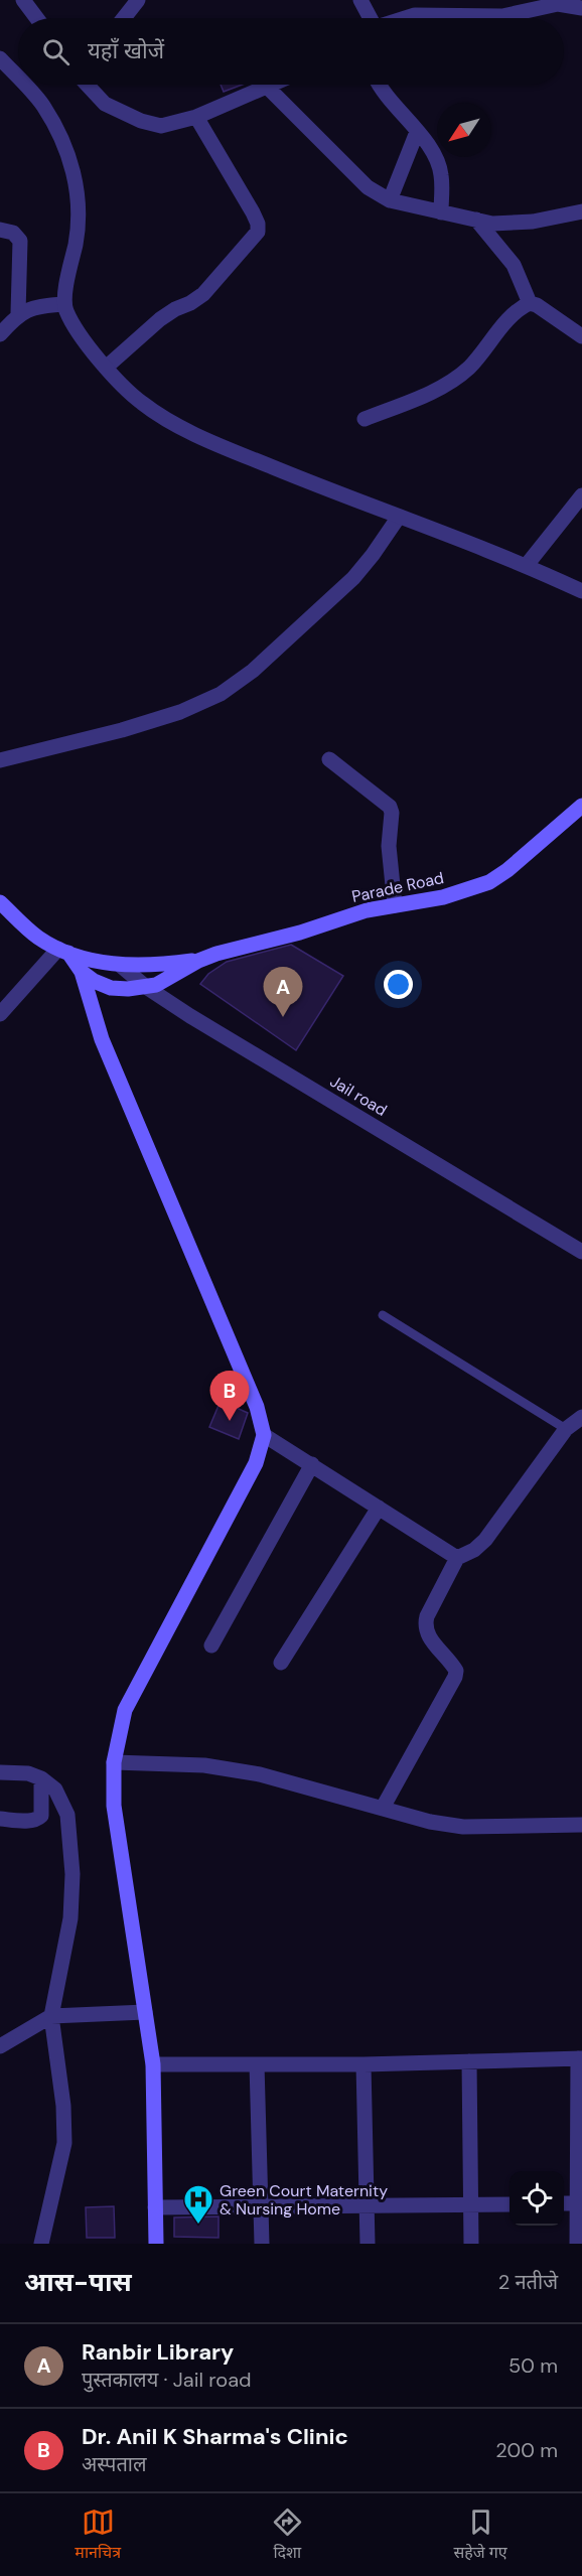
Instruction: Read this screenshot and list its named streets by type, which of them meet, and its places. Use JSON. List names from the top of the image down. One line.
{"streets":{"main road":["Parade Road"],"street":["Jail road"]},"places":{"hospital":["Green Court Maternity & Nursing Home"]},"north":"bottom left","page":{"search":"यहाँ खोजें","pins":["A","B"],"heading":["आस-पास","2 नतीजे"],"list":[{"mark":"A","name":"Ranbir Library","note":"पुस्तकालय · Jail road","value":"50 m"},{"mark":"B","name":"Dr. Anil K Sharma's Clinic","note":"अस्पताल","value":"200 m"}],"nav":["मानचित्र","दिशा","सहेजे गए"]}}
